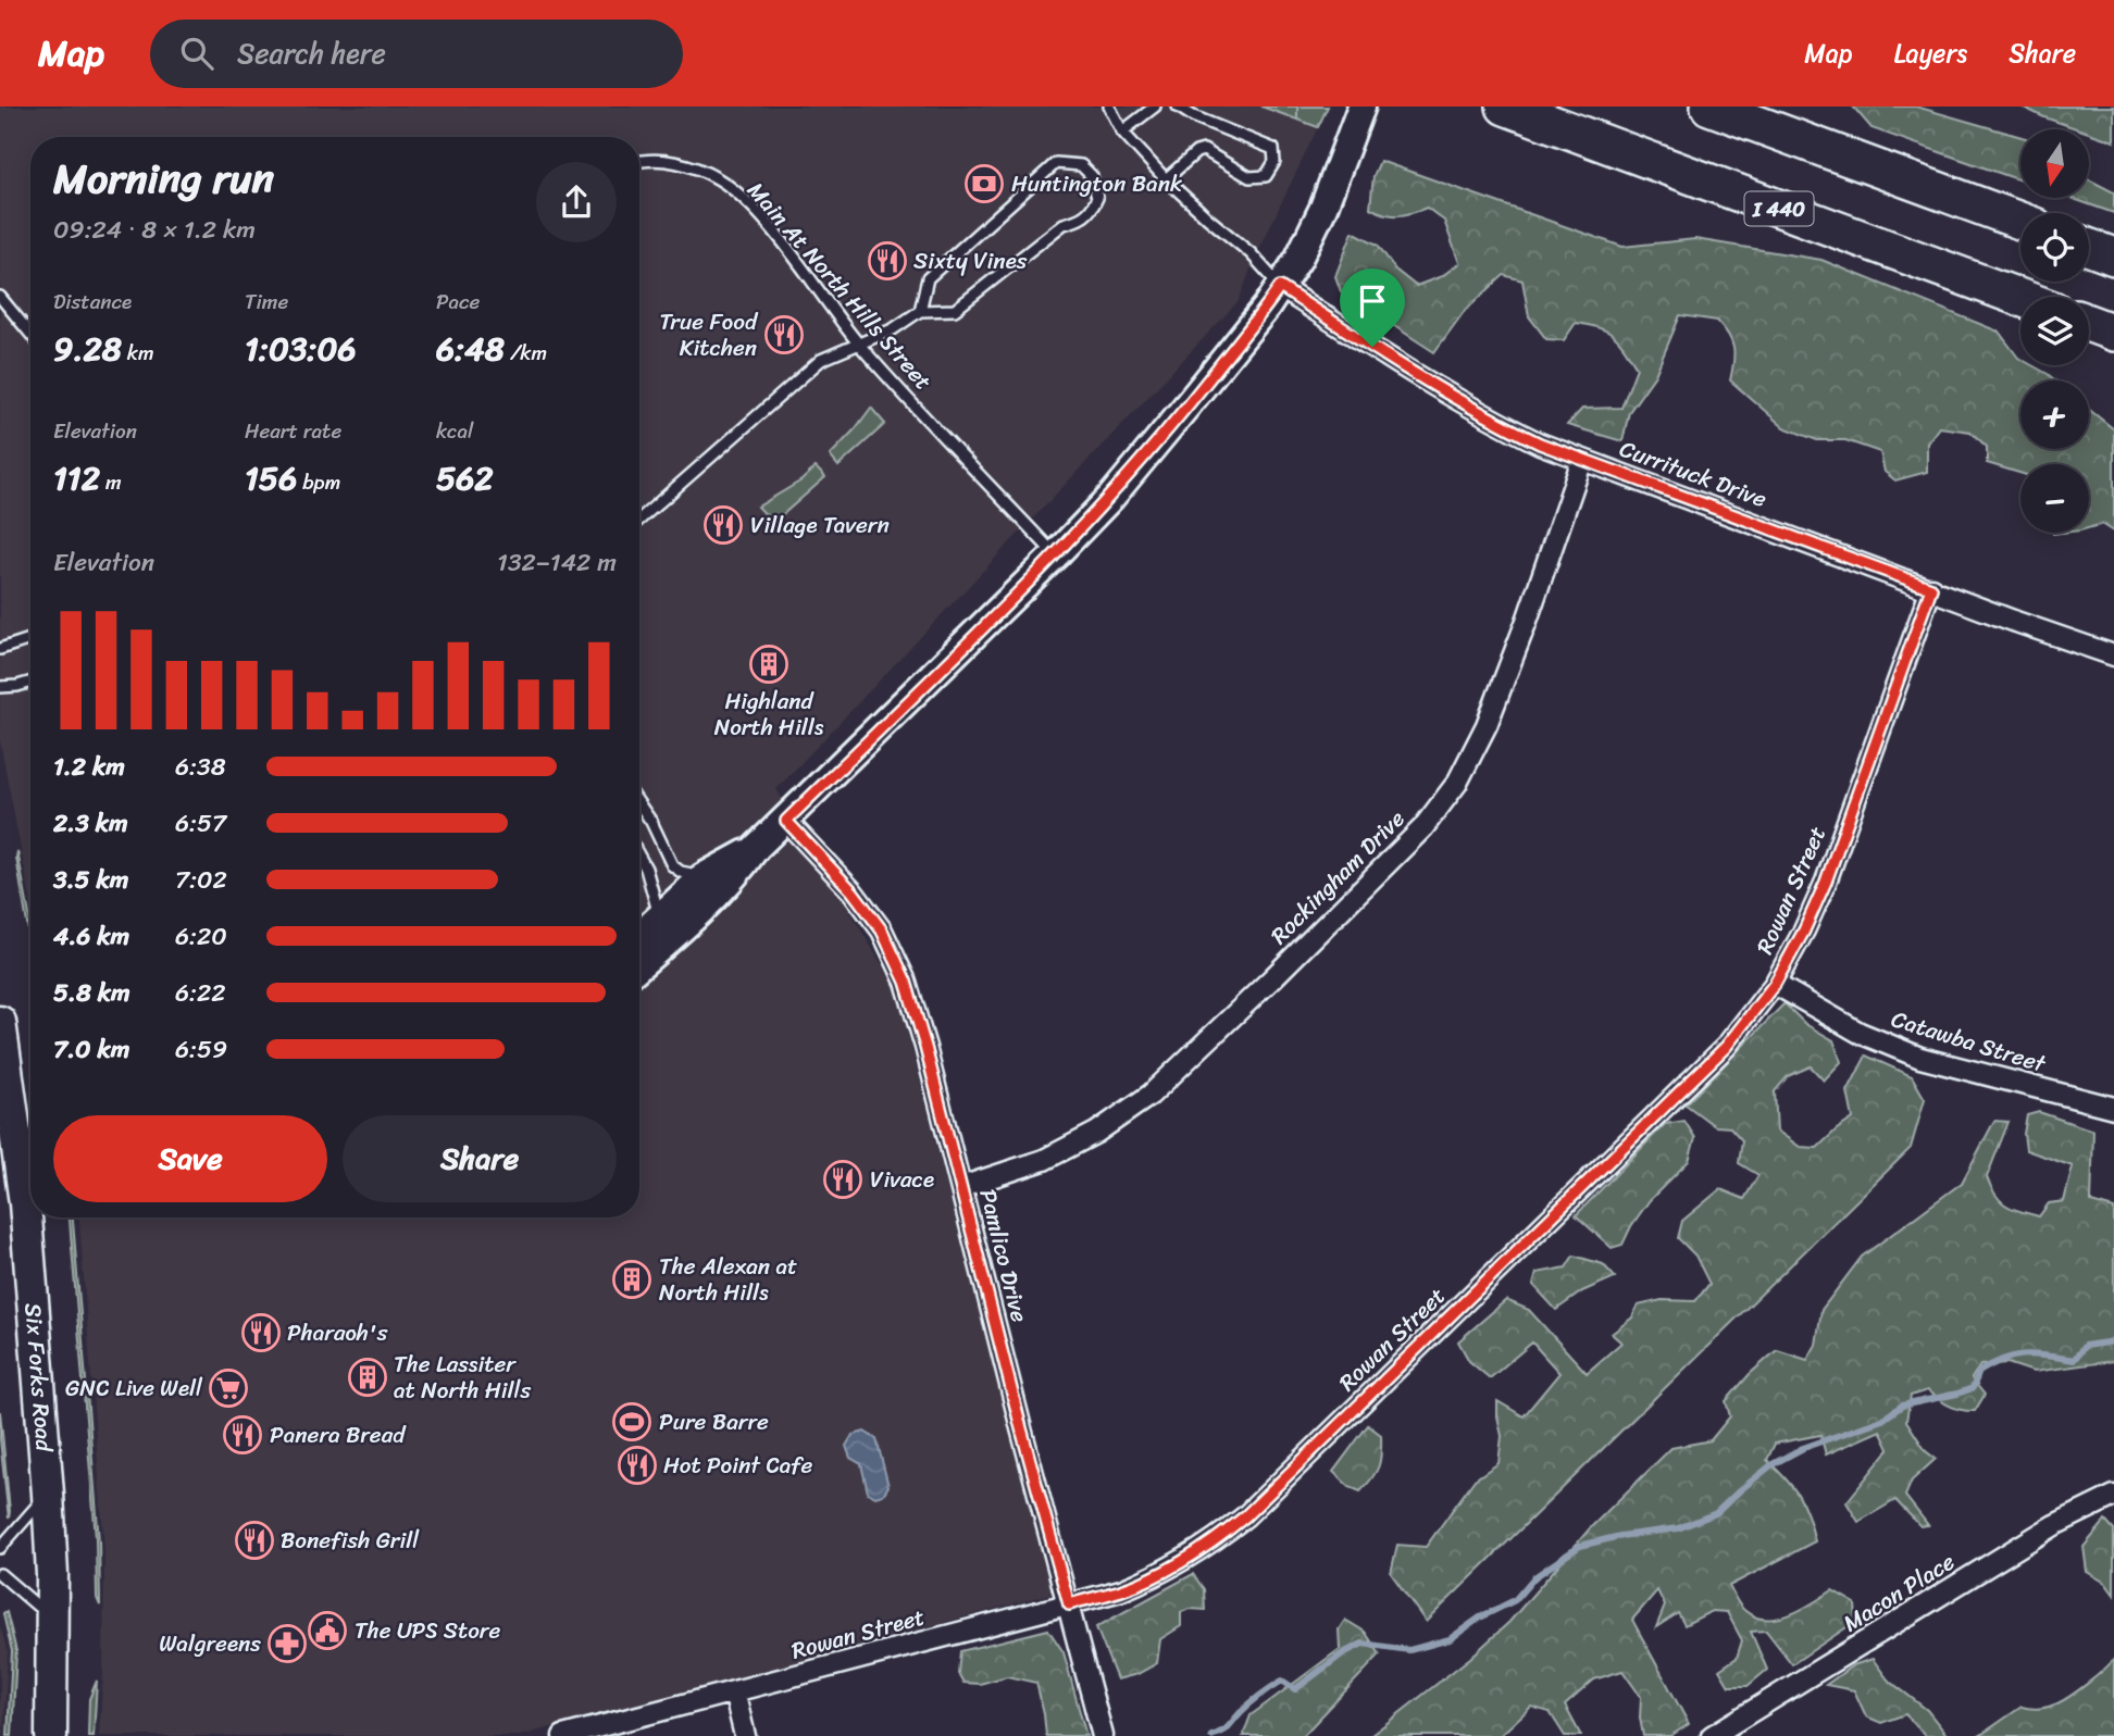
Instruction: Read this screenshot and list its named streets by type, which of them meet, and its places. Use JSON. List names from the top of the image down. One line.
{"streets":{"highway":["I 440"],"main road":["Six Forks Road"],"street":["Currituck Drive","Rockingham Drive","Rowan Street","Catawba Street","Pamlico Drive","Macon Place"],"lane":["Main At North Hills Street"]},"crossings":[["Currituck Drive","Rockingham Drive"],["Currituck Drive","Rowan Street"],["Rockingham Drive","Pamlico Drive"],["Rowan Street","Catawba Street"],["Rowan Street","Pamlico Drive"]],"places":{"bank":["Huntington Bank"],"restaurant":["Sixty Vines","True Food Kitchen","Village Tavern","Vivace","Pharaoh's","Panera Bread","Hot Point Cafe","Bonefish Grill"],"building":["Highland North Hills","The Alexan at North Hills","The Lassiter at North Hills"],"supermarket":["GNC Live Well"],"sports":["Pure Barre"],"public building":["The UPS Store"],"pharmacy":["Walgreens"]},"north":"bottom","page":{"header":"Map","search":"Search here","nav":["Map","Layers","Share"],"map_buttons":["+","−"],"heading":["Morning run","09:24 · 8 × 1.2 km"],"stats":[["Distance","9.28 km"],["Time","1:03:06"],["Pace","6:48 /km"],["Elevation","112 m"],["Heart rate","156 bpm"],["kcal","562"]],"chart":["Elevation","132–142 m"],"list":[{"name":"1.2 km","note":"6:38"},{"name":"2.3 km","note":"6:57"},{"name":"3.5 km","note":"7:02"},{"name":"4.6 km","note":"6:20"},{"name":"5.8 km","note":"6:22"},{"name":"7.0 km","note":"6:59"}],"buttons":["Save","Share"]}}
